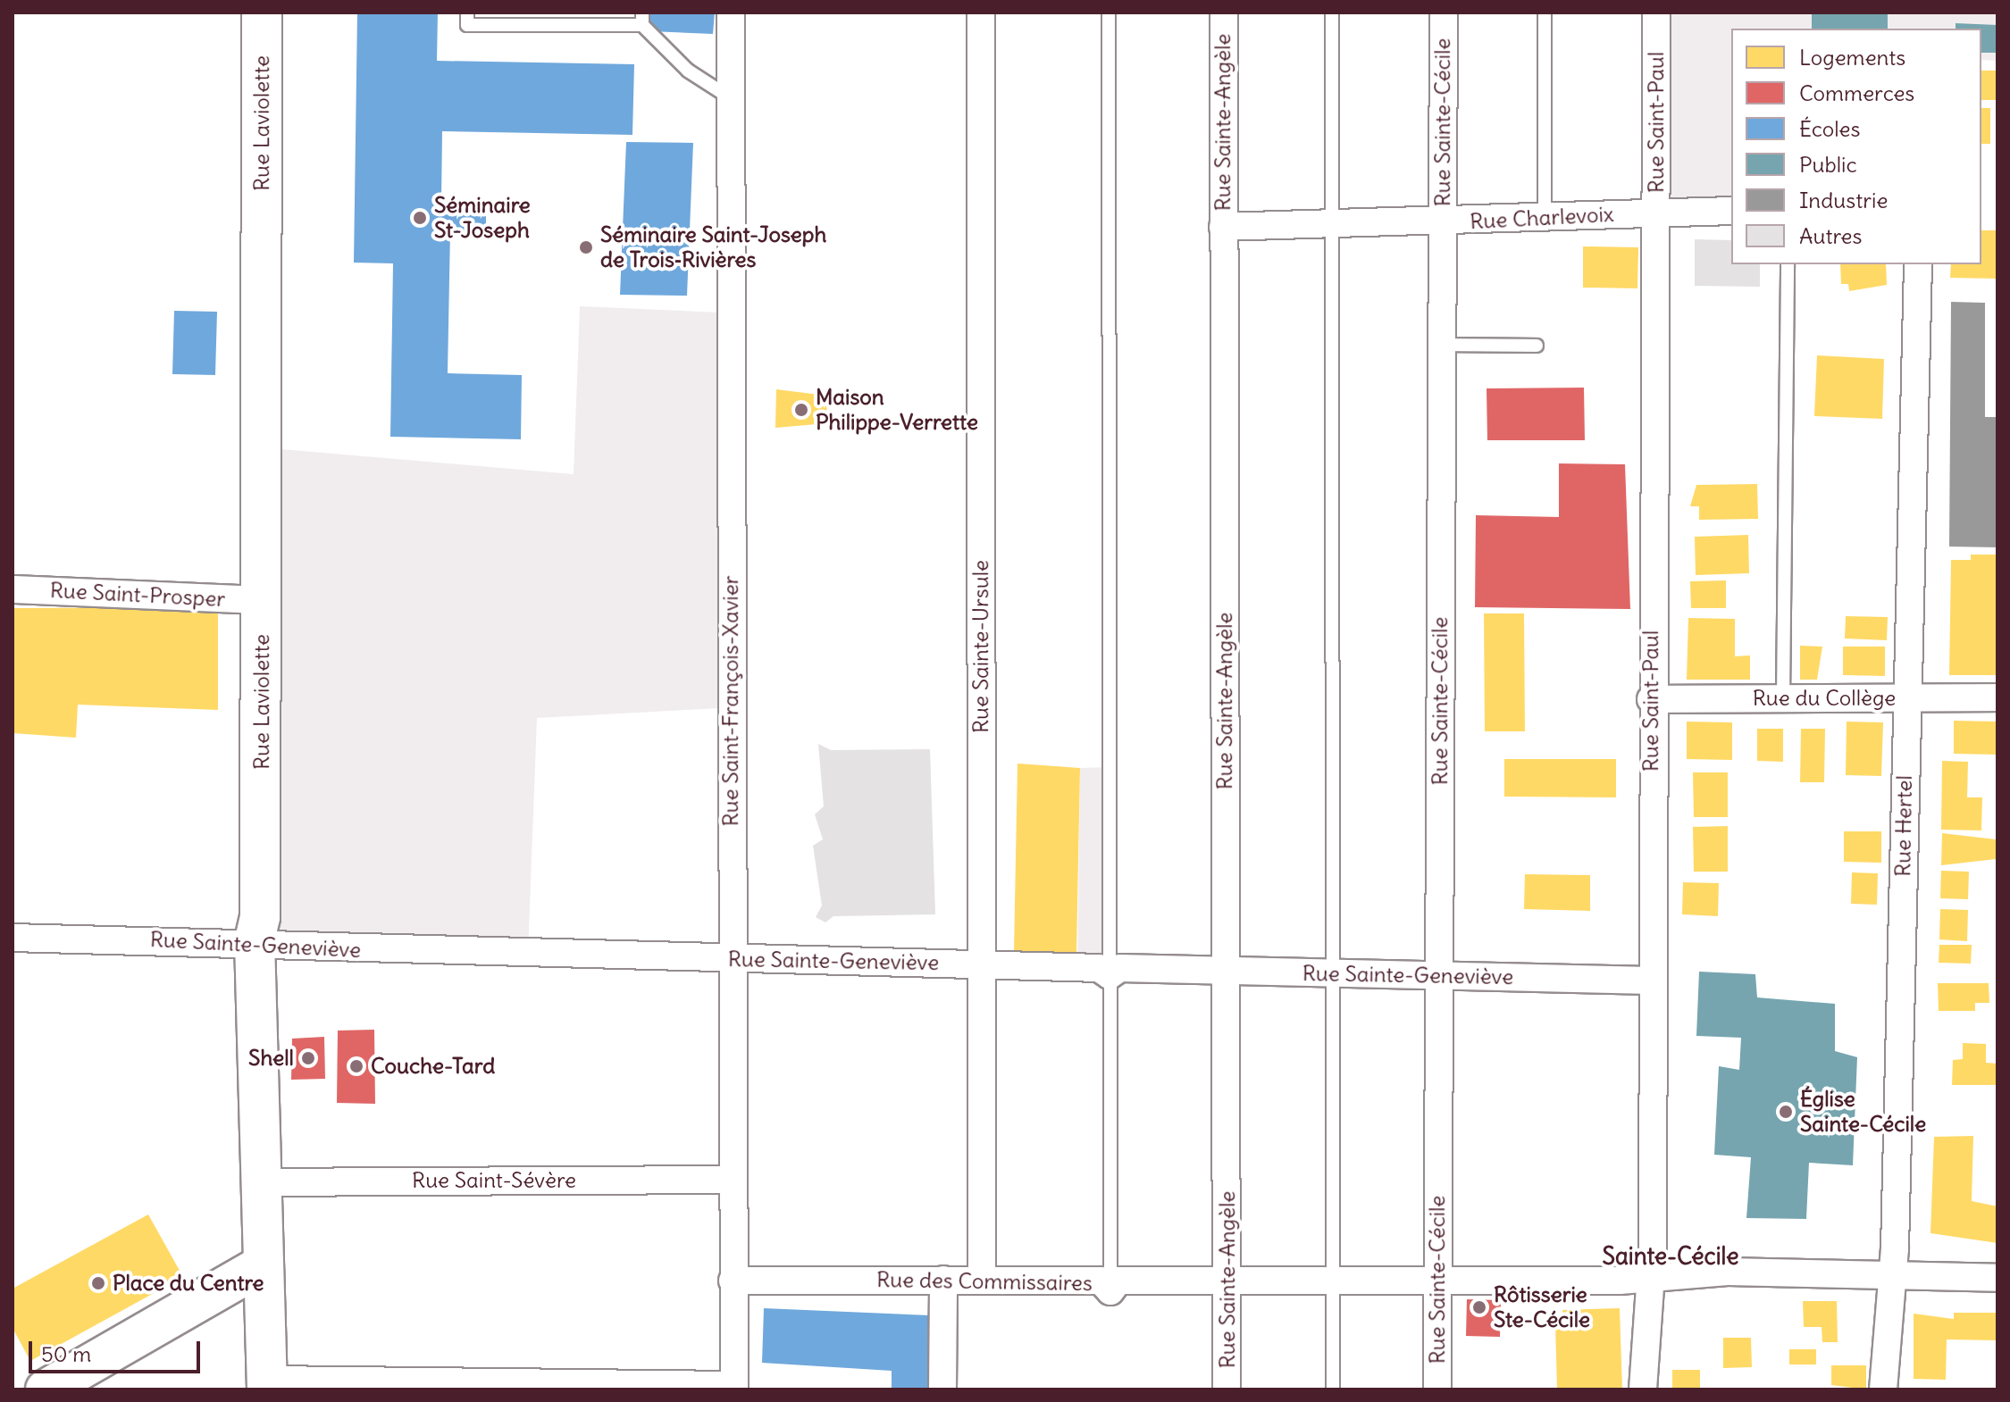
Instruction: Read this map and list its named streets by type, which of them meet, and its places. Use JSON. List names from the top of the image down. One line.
{"streets":{"main road":["Rue Laviolette"],"street":["Rue Sainte-Angèle","Rue Sainte-Cécile","Rue Saint-Paul","Rue Charlevoix","Rue Saint-Prosper","Rue Sainte-Ursule","Rue du Collège","Rue Saint-François-Xavier","Rue Hertel","Rue Sainte-Geneviève","Rue Saint-Sévère","Rue des Commissaires"]},"crossings":[["Rue Sainte-Angèle","Rue Charlevoix"],["Rue Sainte-Angèle","Rue Sainte-Geneviève"],["Rue Sainte-Angèle","Rue des Commissaires"],["Rue Sainte-Cécile","Rue Charlevoix"],["Rue Sainte-Cécile","Rue Sainte-Geneviève"],["Rue Sainte-Cécile","Rue des Commissaires"],["Rue Saint-Paul","Rue Charlevoix"],["Rue Saint-Paul","Rue du Collège"],["Rue Saint-Paul","Rue Sainte-Geneviève"],["Rue Saint-Paul","Rue des Commissaires"],["Rue Laviolette","Rue Saint-Prosper"],["Rue Laviolette","Rue Sainte-Geneviève"],["Rue Laviolette","Rue Saint-Sévère"],["Rue Sainte-Ursule","Rue Sainte-Geneviève"],["Rue Sainte-Ursule","Rue des Commissaires"],["Rue du Collège","Rue Hertel"],["Rue Saint-François-Xavier","Rue Sainte-Geneviève"],["Rue Saint-François-Xavier","Rue Saint-Sévère"],["Rue Saint-François-Xavier","Rue des Commissaires"],["Rue Hertel","Rue des Commissaires"]],"districts":["Sainte-Cécile"],"places":["Séminaire St-Joseph","Séminaire Saint-Joseph de Trois‑Rivières","Maison Philippe-Verrette","Shell","Couche-Tard","Église Sainte-Cécile","Place du Centre","Rôtisserie Ste-Cécile"],"legend":["Logements","Commerces","Écoles","Public","Industrie","Autres"],"scale_bar":"50 m"}
